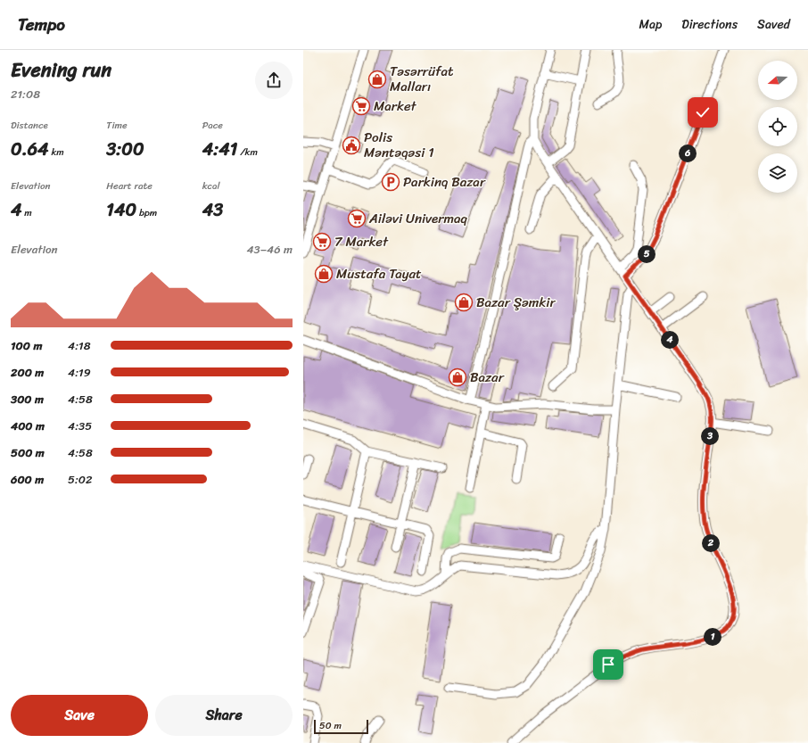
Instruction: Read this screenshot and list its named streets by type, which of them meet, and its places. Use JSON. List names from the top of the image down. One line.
{"places":{"shop":["Təsərrüfat Malları","Mustafa Tayat","Bazar Şəmkir","Bazar"],"supermarket":["Market","Ailəvi Univermaq","7 Market"],"public building":["Polis Məntəqəsi 1"],"parking":["Parkinq Bazar"]},"scale_bar":"50 m","north":"left","page":{"header":"Tempo","nav":["Map","Directions","Saved"],"heading":["Evening run","21:08"],"stats":[["Distance","0.64 km"],["Time","3:00"],["Pace","4:41 /km"],["Elevation","4 m"],["Heart rate","140 bpm"],["kcal","43"]],"pins":["6","5","4","3","2","1"],"chart":["Elevation","43–46 m"],"list":[{"name":"100 m","note":"4:18"},{"name":"200 m","note":"4:19"},{"name":"300 m","note":"4:58"},{"name":"400 m","note":"4:35"},{"name":"500 m","note":"4:58"},{"name":"600 m","note":"5:02"}],"buttons":["Save","Share"],"scale":"50 m"}}
